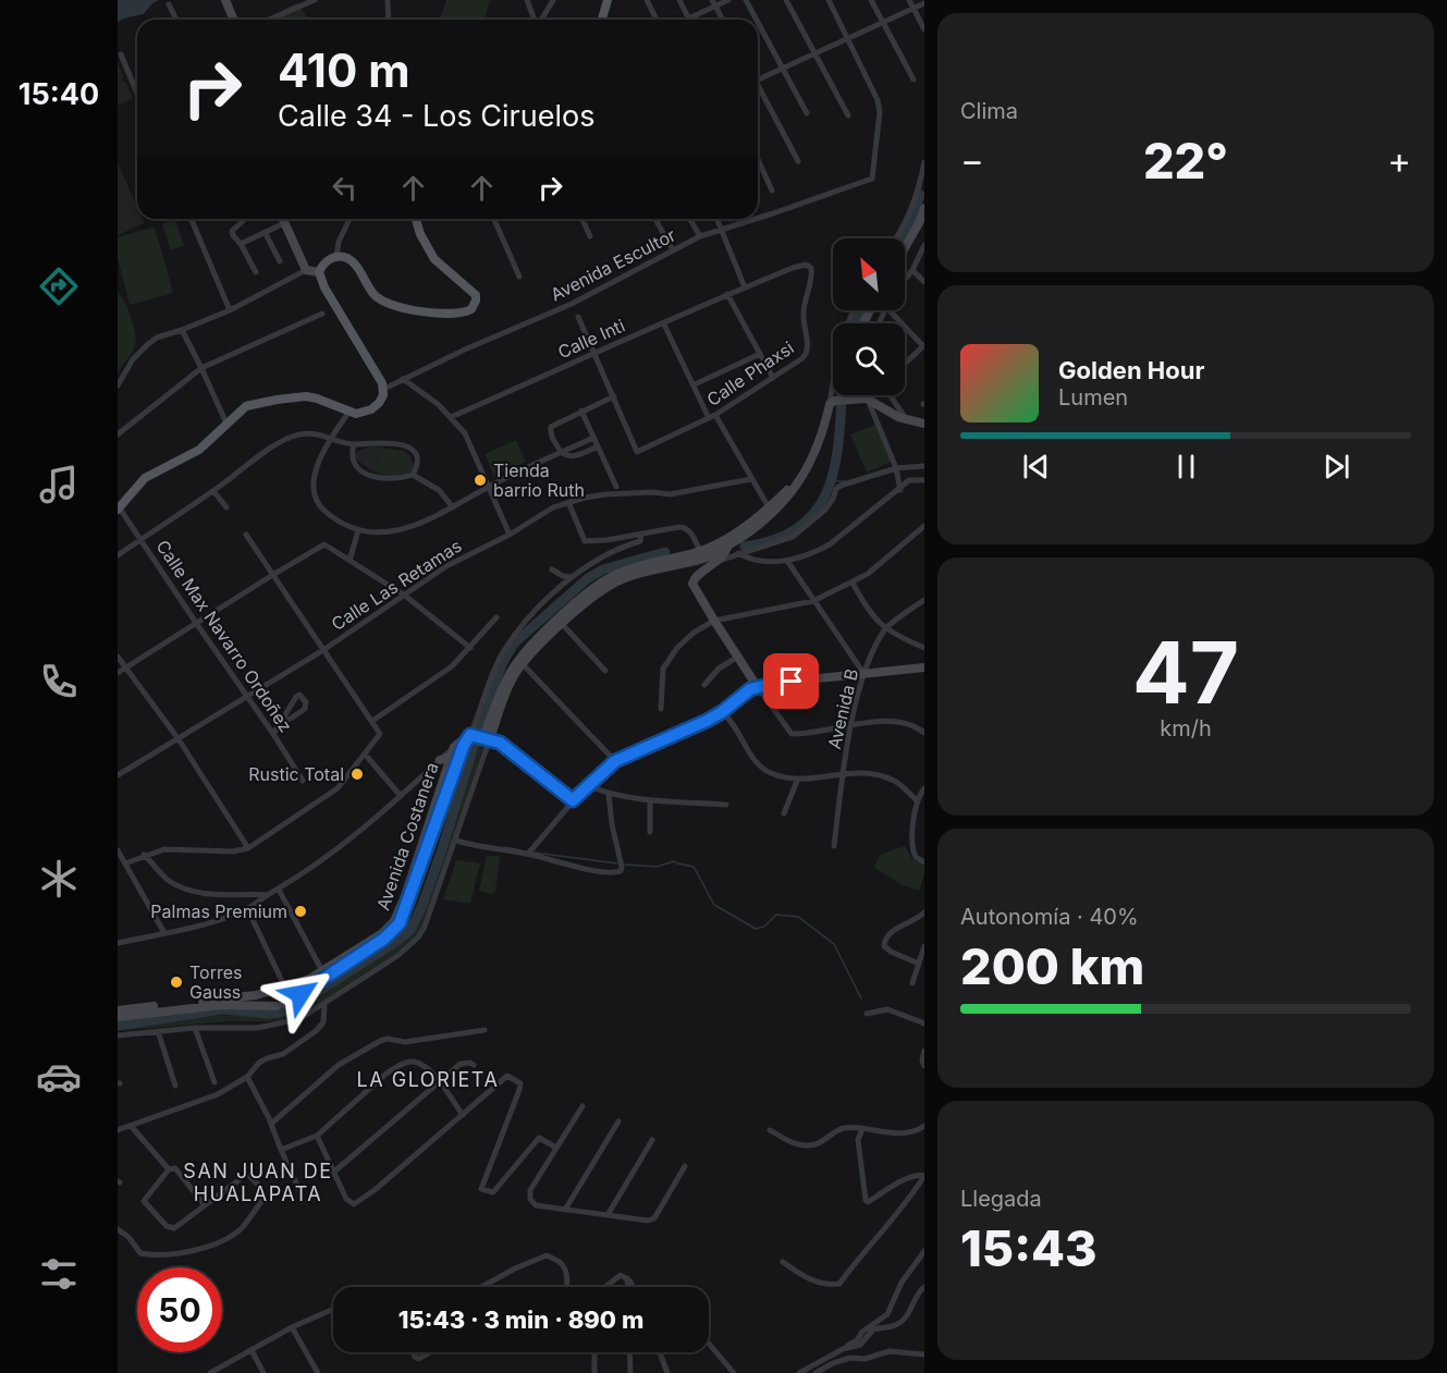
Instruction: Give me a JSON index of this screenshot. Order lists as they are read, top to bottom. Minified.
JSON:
{"streets":{"main road":["Avenida Costanera"],"street":["Avenida Escultor","Calle Inti","Calle Phaxsi","Calle Las Retamas","Calle Max Navarro Ordoñez","Avenida B"]},"crossings":[["Calle Inti","Calle Phaxsi"],["Calle Las Retamas","Calle Max Navarro Ordoñez"]],"districts":["LA GLORIETA","SAN JUAN DE HUALAPATA"],"places":["Tienda barrio Ruth","Rustic Total","Palmas Premium","Torres Gauss"],"north":"top left","page":{"tabs":"15:40","tile":["Clima",["47","km/h"],["Autonomía · 40%","200 km"],["Llegada","15:43"]],"turn":["410 m","Calle 34 - Los Ciruelos"],"heat":["−","22°","+"],"song":["Golden Hour","Lumen"],"limit":"50","trip":"15:43 · 3 min · 890 m"}}
